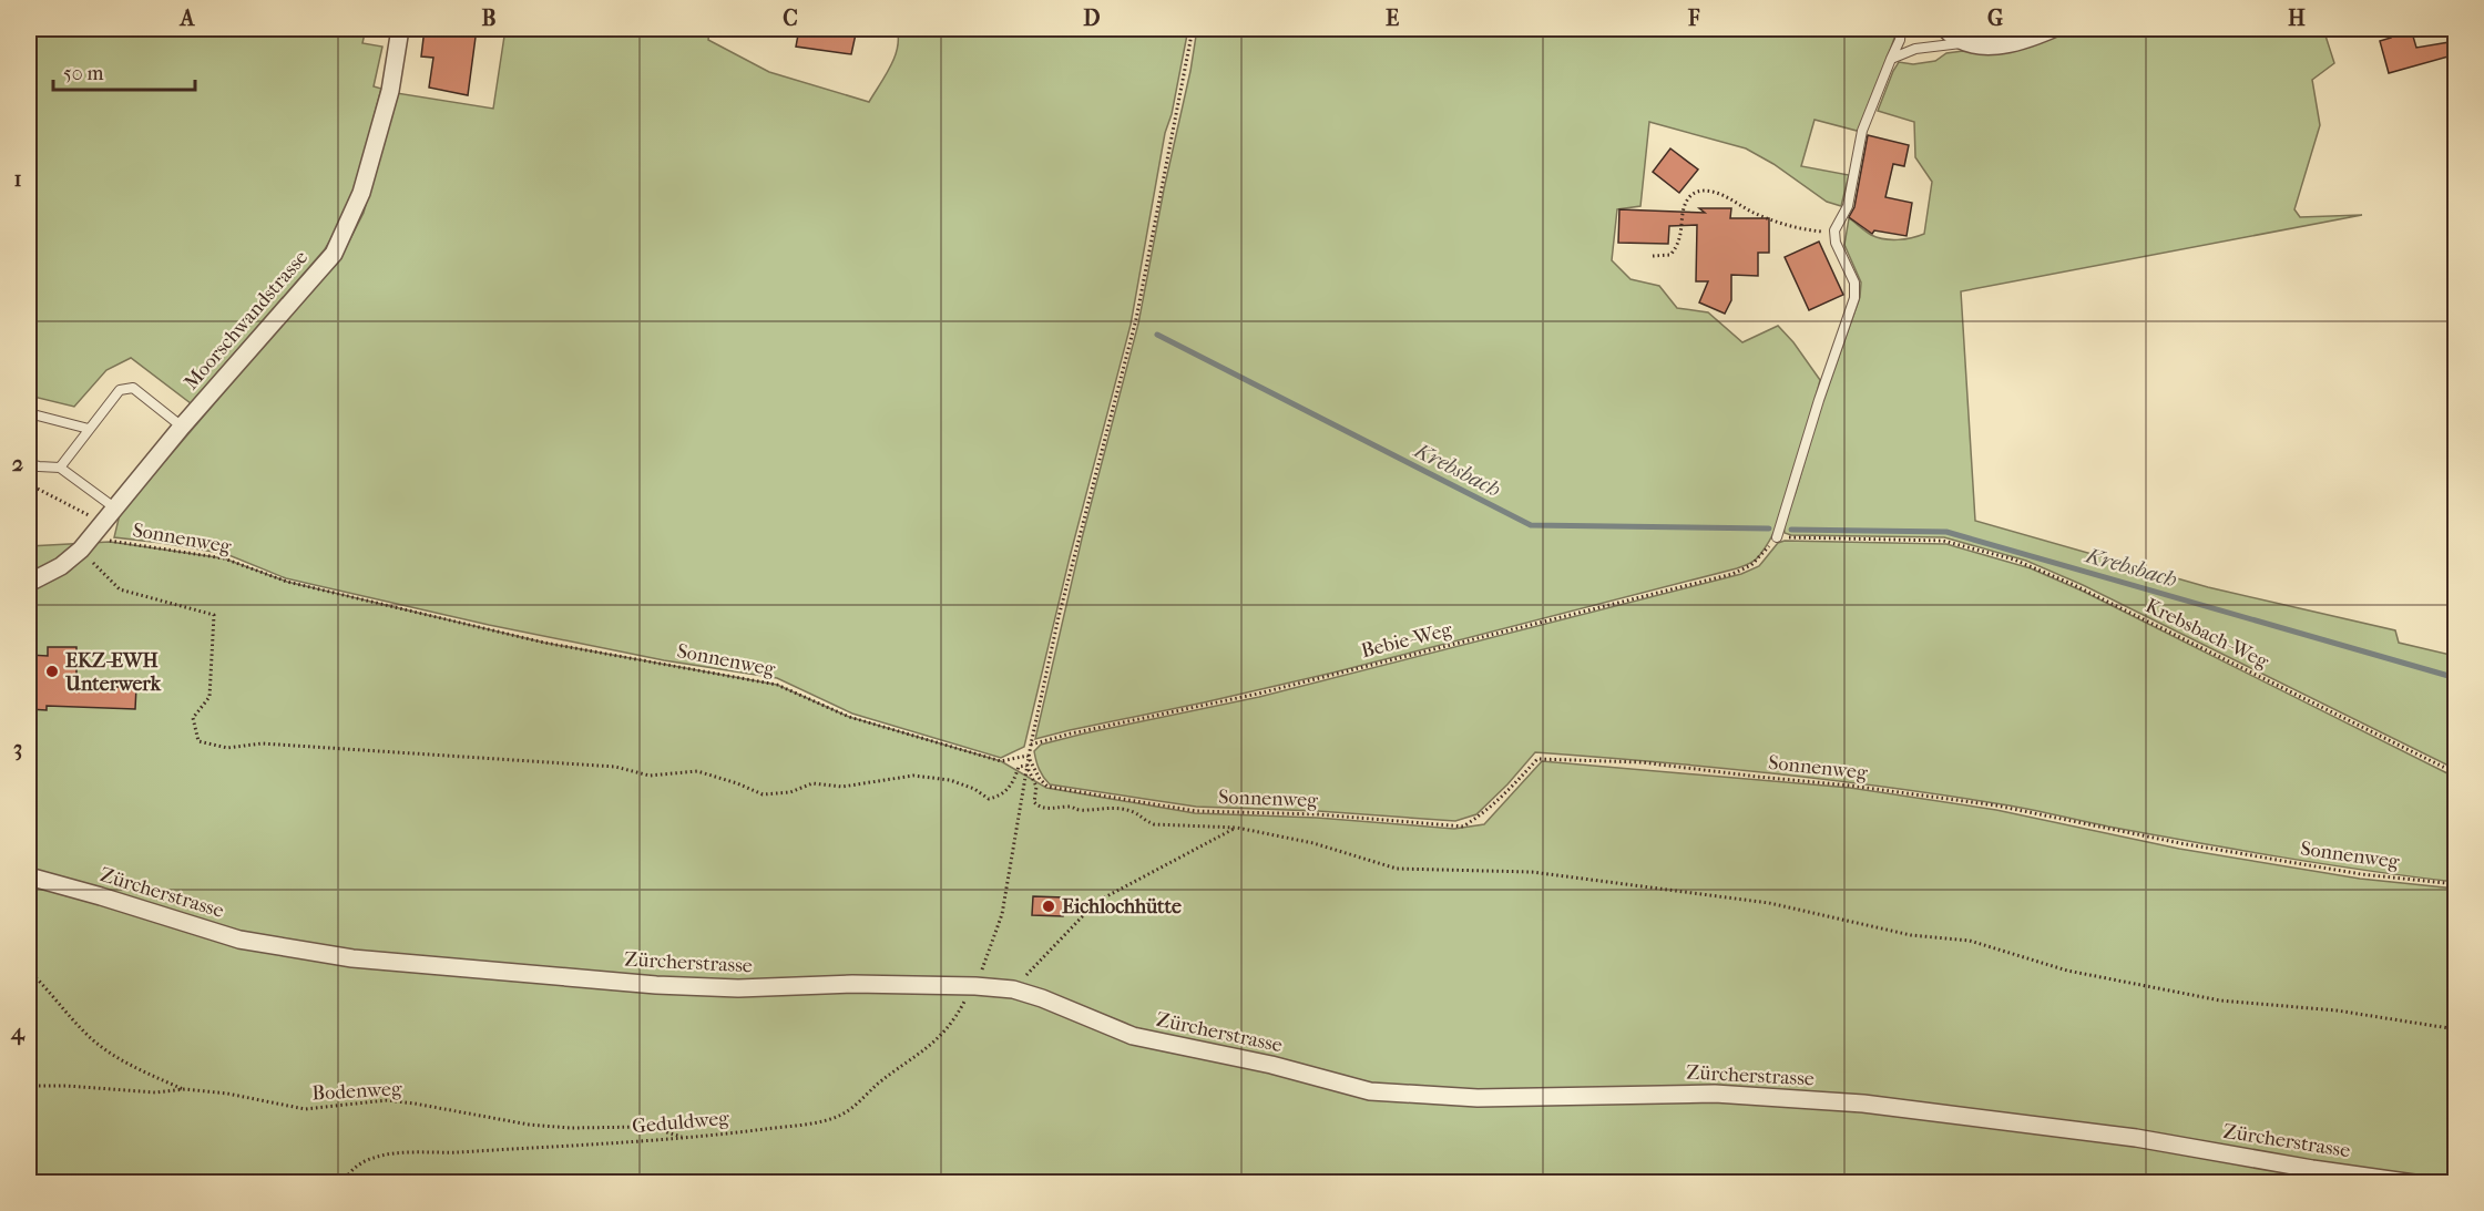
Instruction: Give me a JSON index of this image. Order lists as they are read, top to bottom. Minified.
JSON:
{"streets":{"street":["Moorschwandstrasse","Zürcherstrasse"],"path":["Sonnenweg","Krebsbach-Weg","Bebie-Weg","Bodenweg","Geduldweg"]},"crossings":[["Moorschwandstrasse","Sonnenweg"],["Sonnenweg","Geduldweg"],["Krebsbach-Weg","Bebie-Weg"],["Bebie-Weg","Geduldweg"],["Zürcherstrasse","Geduldweg"],["Bodenweg","Geduldweg"]],"water":["Krebsbach"],"places":["EKZ-EWH Unterwerk","Eichlochhütte"],"scale_bar":"50 m","grid":{"columns":["A","B","C","D","E","F","G","H"],"rows":["1","2","3","4"]}}
